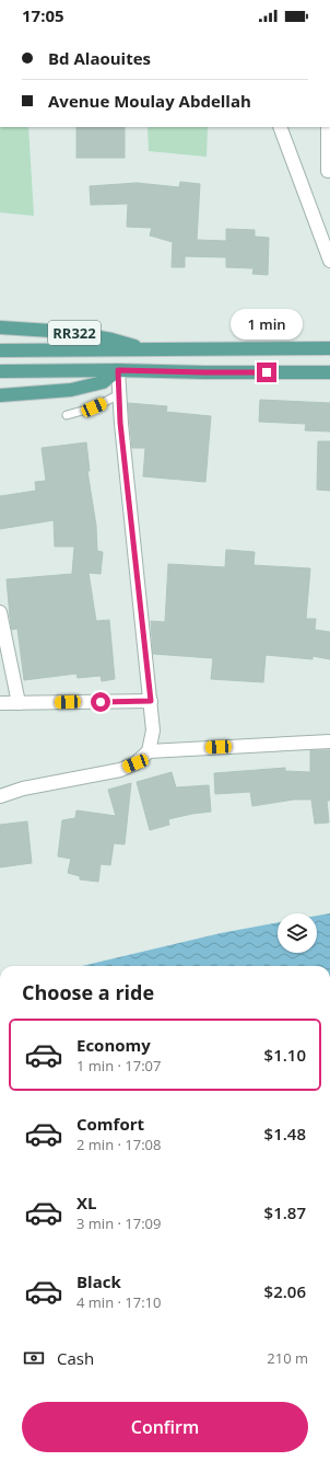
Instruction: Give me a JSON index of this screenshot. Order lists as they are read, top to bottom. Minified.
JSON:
{"streets":{"main road":["RR322"]},"page":{"status":"17:05","banner":["Bd Alaouites","Avenue Moulay Abdellah"],"bubble":"1 min","heading":"Choose a ride","list":[{"name":"Economy","note":"1 min · 17:07","value":"$1.10"},{"name":"Comfort","note":"2 min · 17:08","value":"$1.48"},{"name":"XL","note":"3 min · 17:09","value":"$1.87"},{"name":"Black","note":"4 min · 17:10","value":"$2.06"}],"pay":["Cash","210 m"],"buttons":"Confirm"}}
